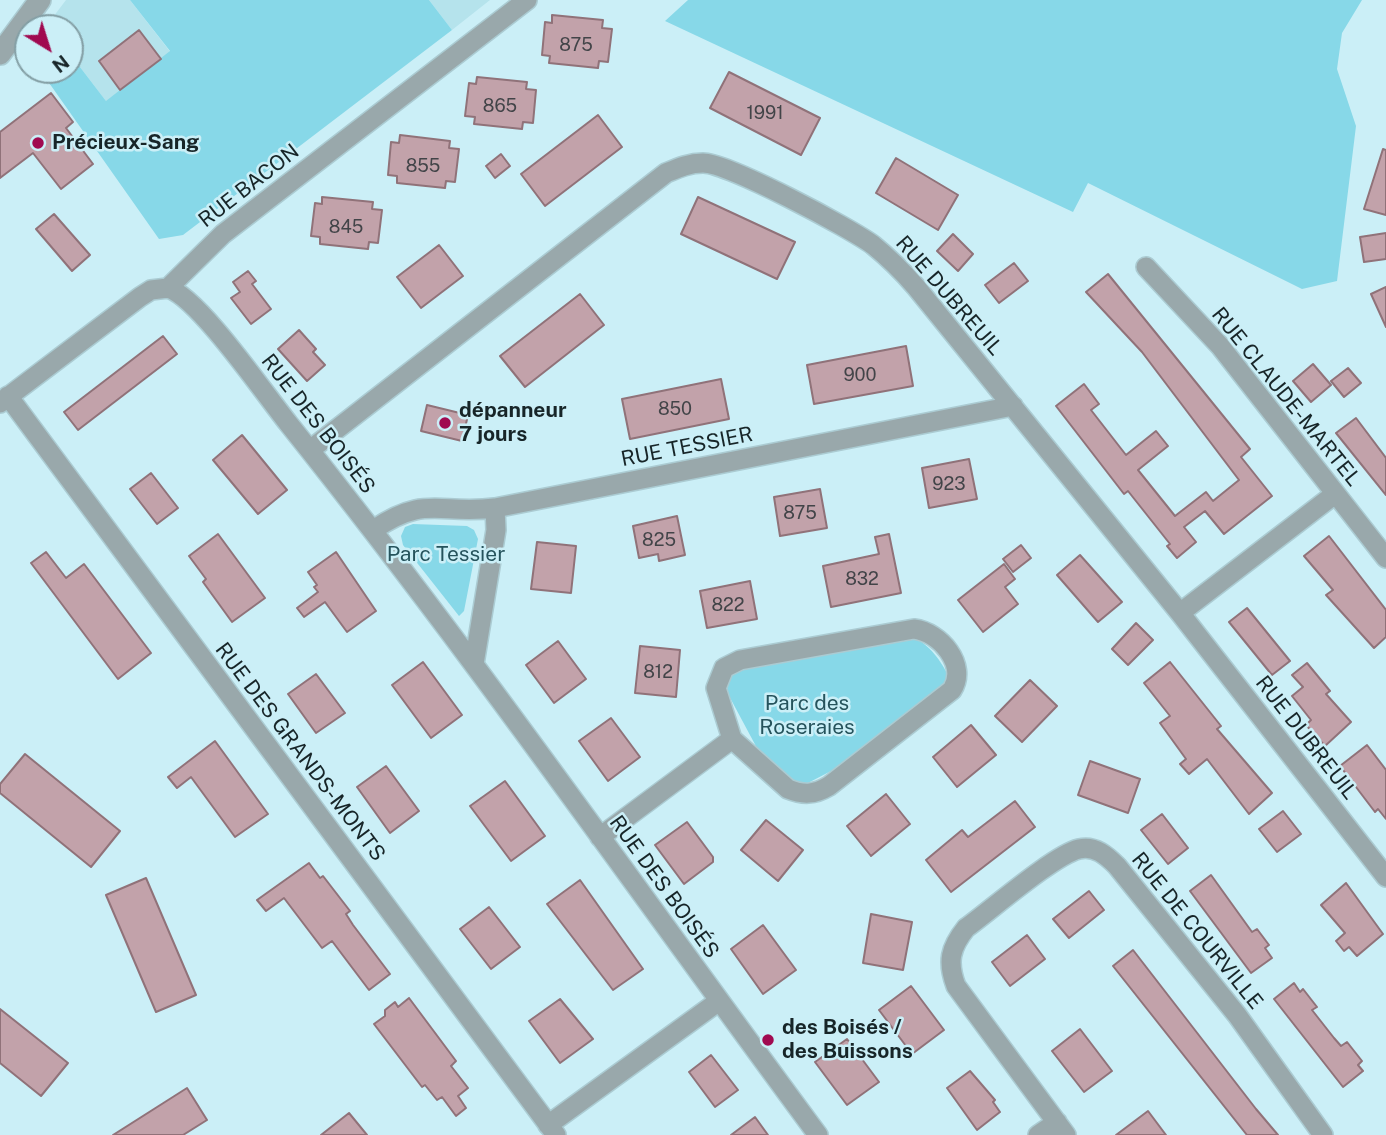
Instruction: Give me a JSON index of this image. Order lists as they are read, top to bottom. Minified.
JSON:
{"streets":{"street":["RUE BACON","RUE DUBREUIL","RUE CLAUDE-MARTEL","RUE DES BOISÉS","RUE TESSIER","RUE DES GRANDS-MONTS","RUE DE COURVILLE"]},"crossings":[["RUE BACON","RUE DES BOISÉS"],["RUE BACON","RUE DES GRANDS-MONTS"],["RUE DUBREUIL","RUE DES BOISÉS"],["RUE DUBREUIL","RUE TESSIER"],["RUE DES BOISÉS","RUE TESSIER"]],"parks":["Parc Tessier","Parc des Roseraies"],"places":["Précieux-Sang","dépanneur 7 jours","des Boisés / des Buissons"],"house_numbers":["875","865","1991","855","845","900","850","923","875","825","832","822","812"],"north":"bottom right"}
